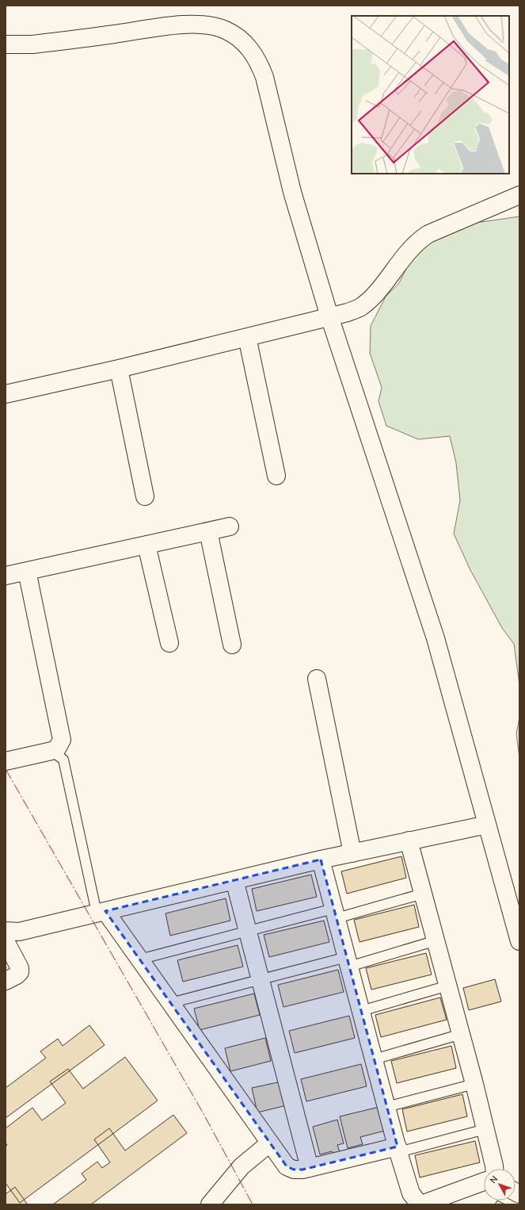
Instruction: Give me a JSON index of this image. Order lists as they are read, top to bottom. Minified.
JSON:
{"north":"top left"}
